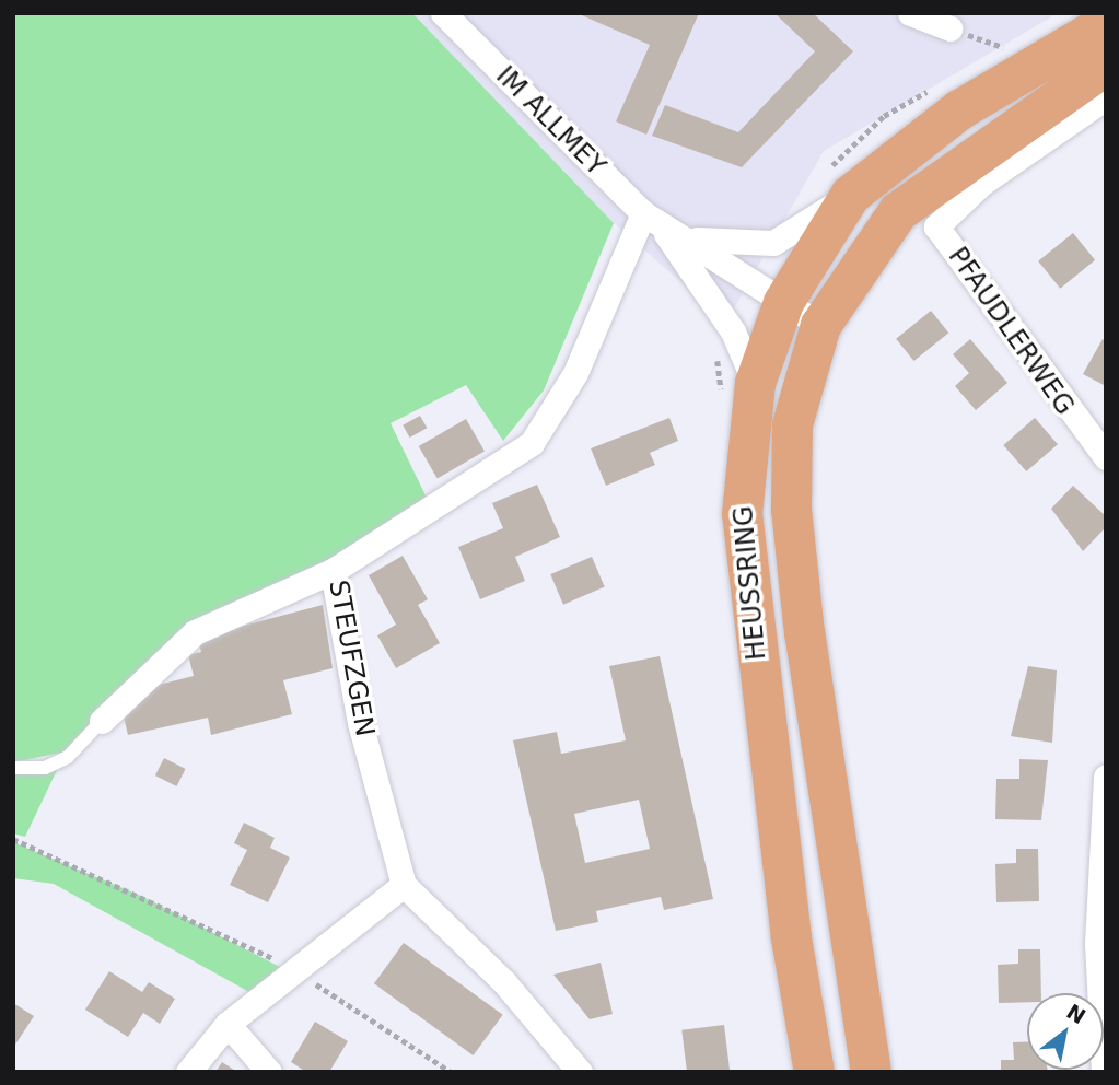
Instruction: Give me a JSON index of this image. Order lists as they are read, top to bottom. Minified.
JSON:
{"streets":{"main road":["HEUSSRING"],"street":["IM ALLMEY","PFAUDLERWEG","STEUFZGEN"]},"crossings":[["IM ALLMEY","HEUSSRING"],["IM ALLMEY","STEUFZGEN"]],"north":"top right"}
